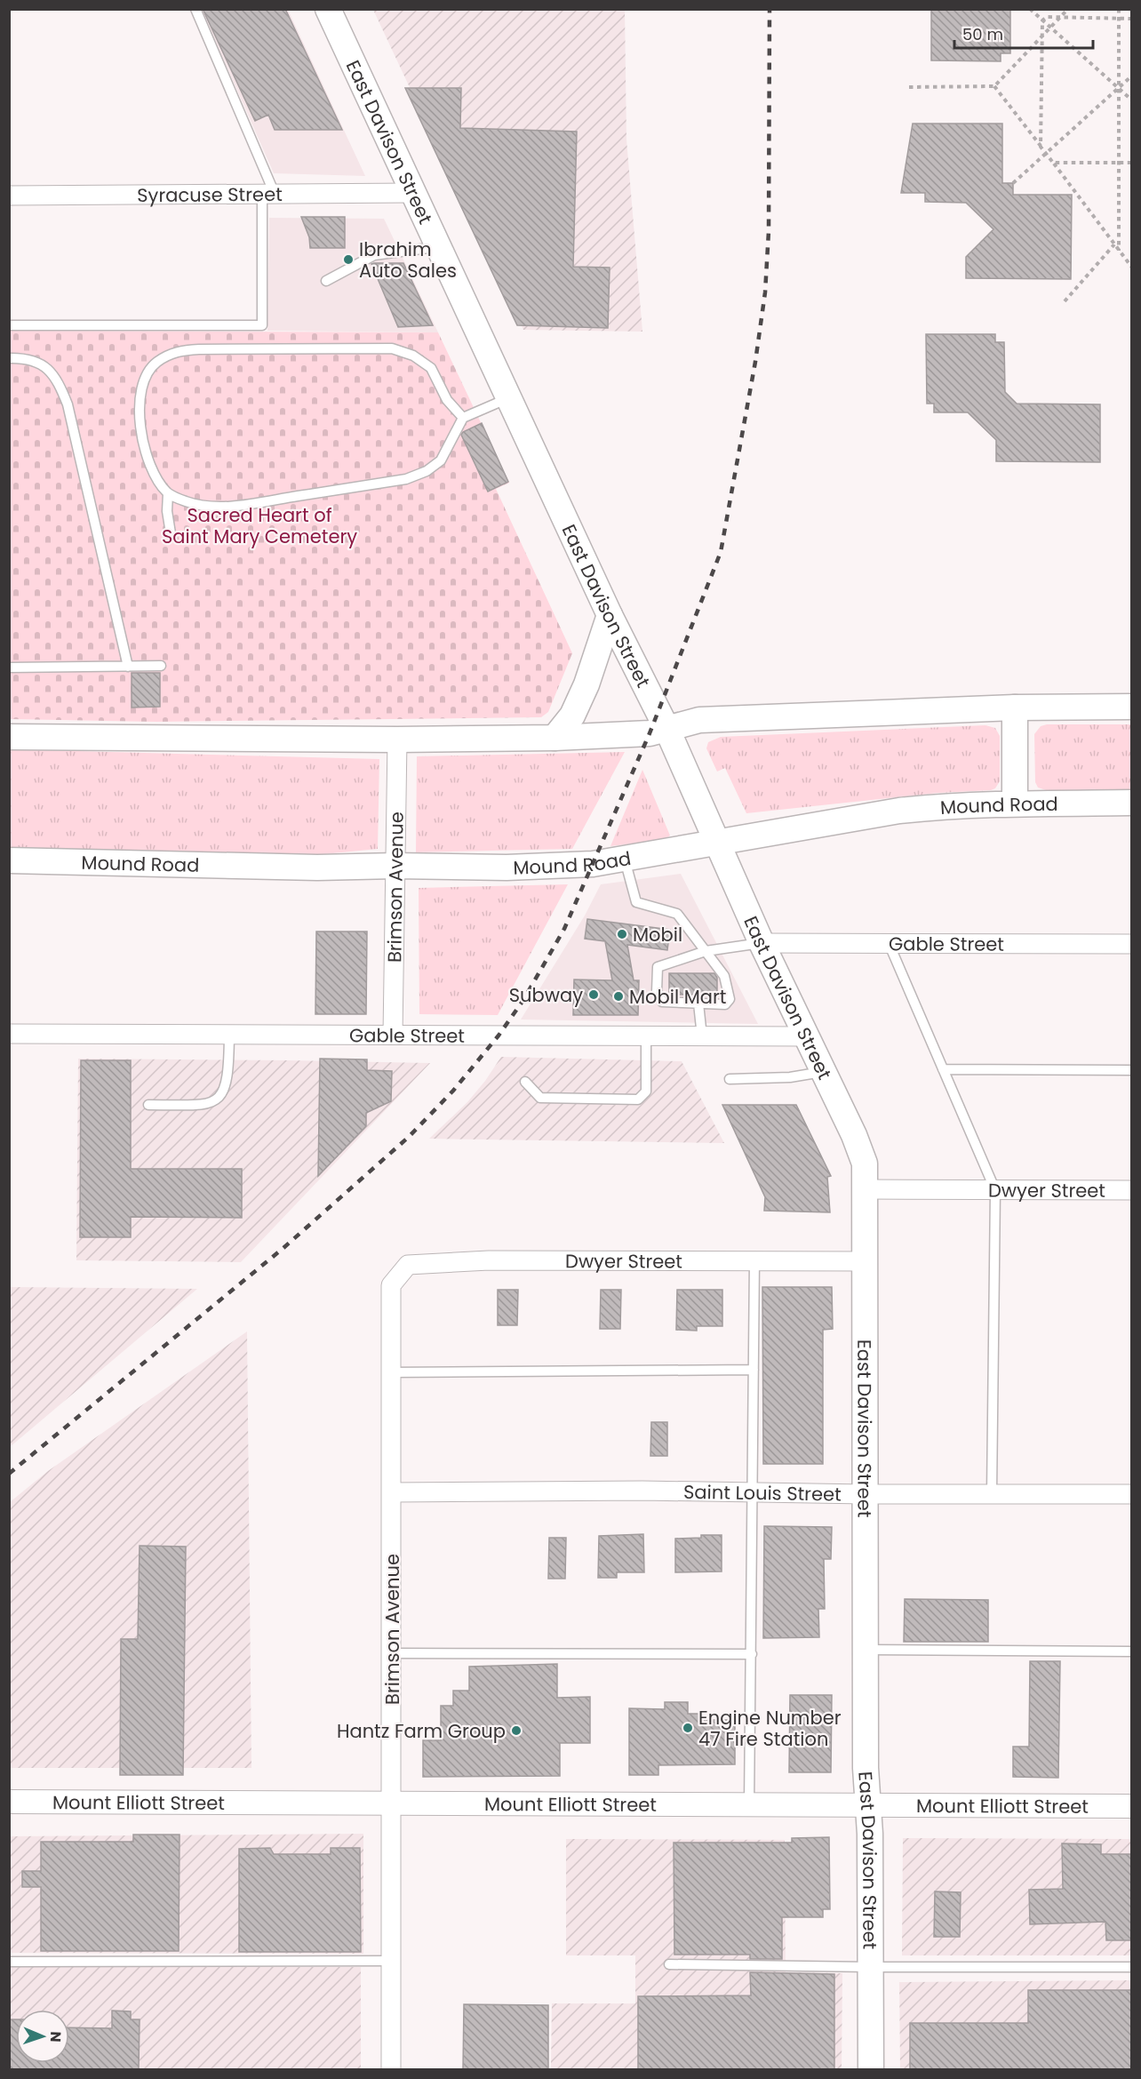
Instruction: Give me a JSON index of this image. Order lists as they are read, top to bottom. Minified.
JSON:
{"streets":{"main road":["East Davison Street","Mound Road"],"street":["Syracuse Street","Brimson Avenue","Gable Street","Dwyer Street","Saint Louis Street","Mount Elliott Street"]},"crossings":[["East Davison Street","Syracuse Street"],["East Davison Street","Mound Road"],["East Davison Street","Gable Street"],["East Davison Street","Dwyer Street"],["East Davison Street","Saint Louis Street"],["East Davison Street","Mount Elliott Street"],["Mound Road","Brimson Avenue"],["Brimson Avenue","Gable Street"],["Brimson Avenue","Dwyer Street"],["Brimson Avenue","Saint Louis Street"],["Brimson Avenue","Mount Elliott Street"]],"parks":["Sacred Heart of Saint Mary Cemetery"],"places":["Ibrahim Auto Sales","Mobil","Subway","Mobil Mart","Engine Number 47 Fire Station","Hantz Farm Group"],"scale_bar":"50 m","north":"right"}
